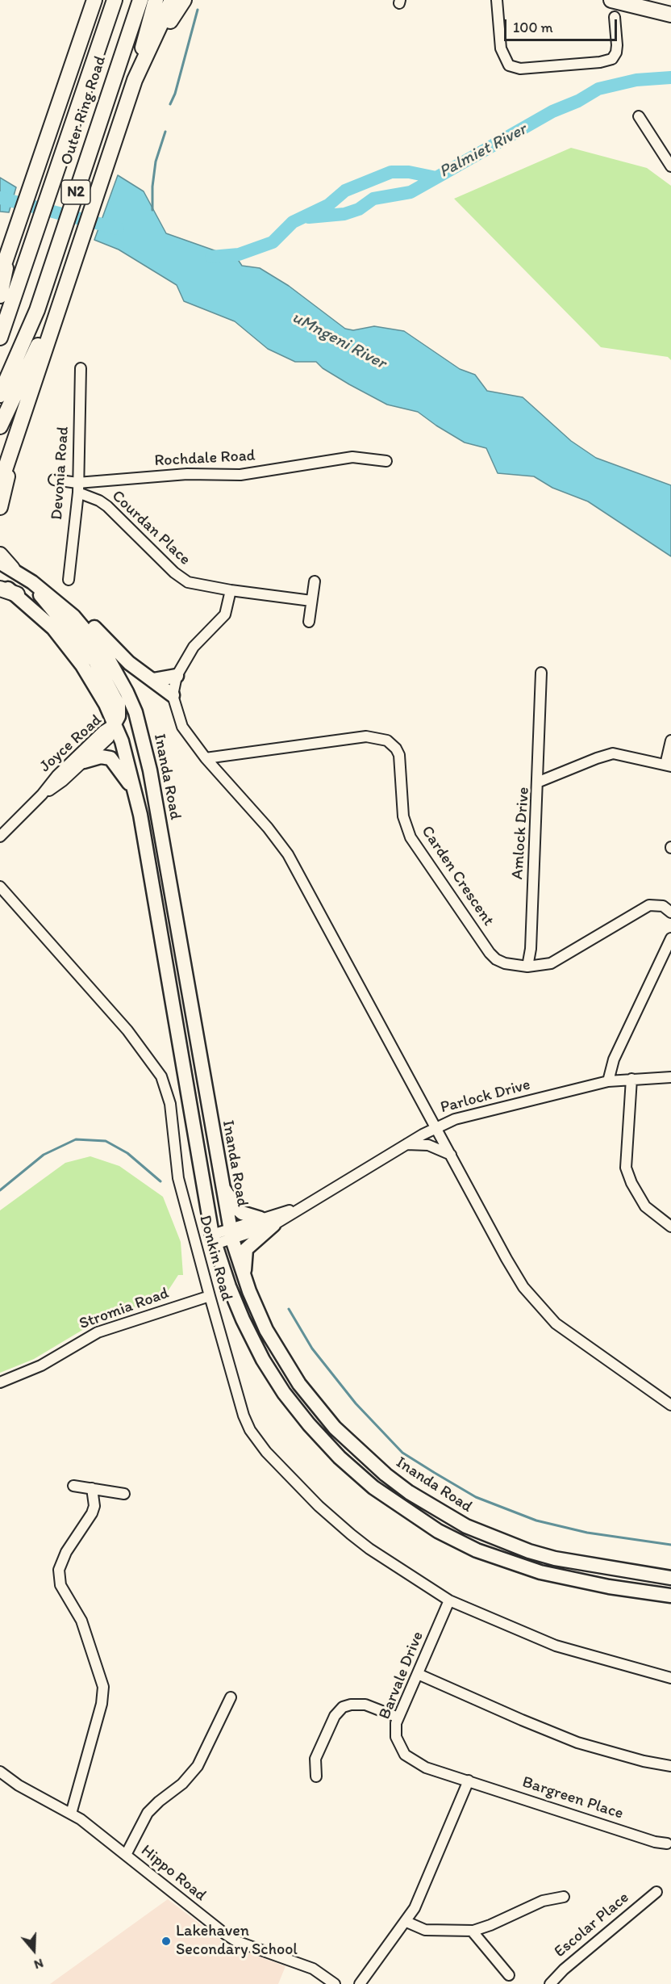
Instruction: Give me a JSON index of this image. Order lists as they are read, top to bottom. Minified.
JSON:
{"streets":{"highway":["Outer Ring Road","N2"],"main road":["Inanda Road"],"street":["Rochdale Road","Devonia Road","Courdan Place","Joyce Road","Amlock Drive","Carden Crescent","Parlock Drive","Donkin Road","Stromia Road","Barvale Drive","Bargreen Place","Hippo Road","Escolar Place"]},"crossings":[["Rochdale Road","Devonia Road"],["Rochdale Road","Courdan Place"],["Devonia Road","Courdan Place"],["Inanda Road","Parlock Drive"],["Amlock Drive","Carden Crescent"],["Donkin Road","Stromia Road"],["Donkin Road","Barvale Drive"],["Barvale Drive","Bargreen Place"]],"water":["Palmiet River","uMngeni River"],"places":["Lakehaven Secondary School"],"scale_bar":"100 m","north":"bottom"}
